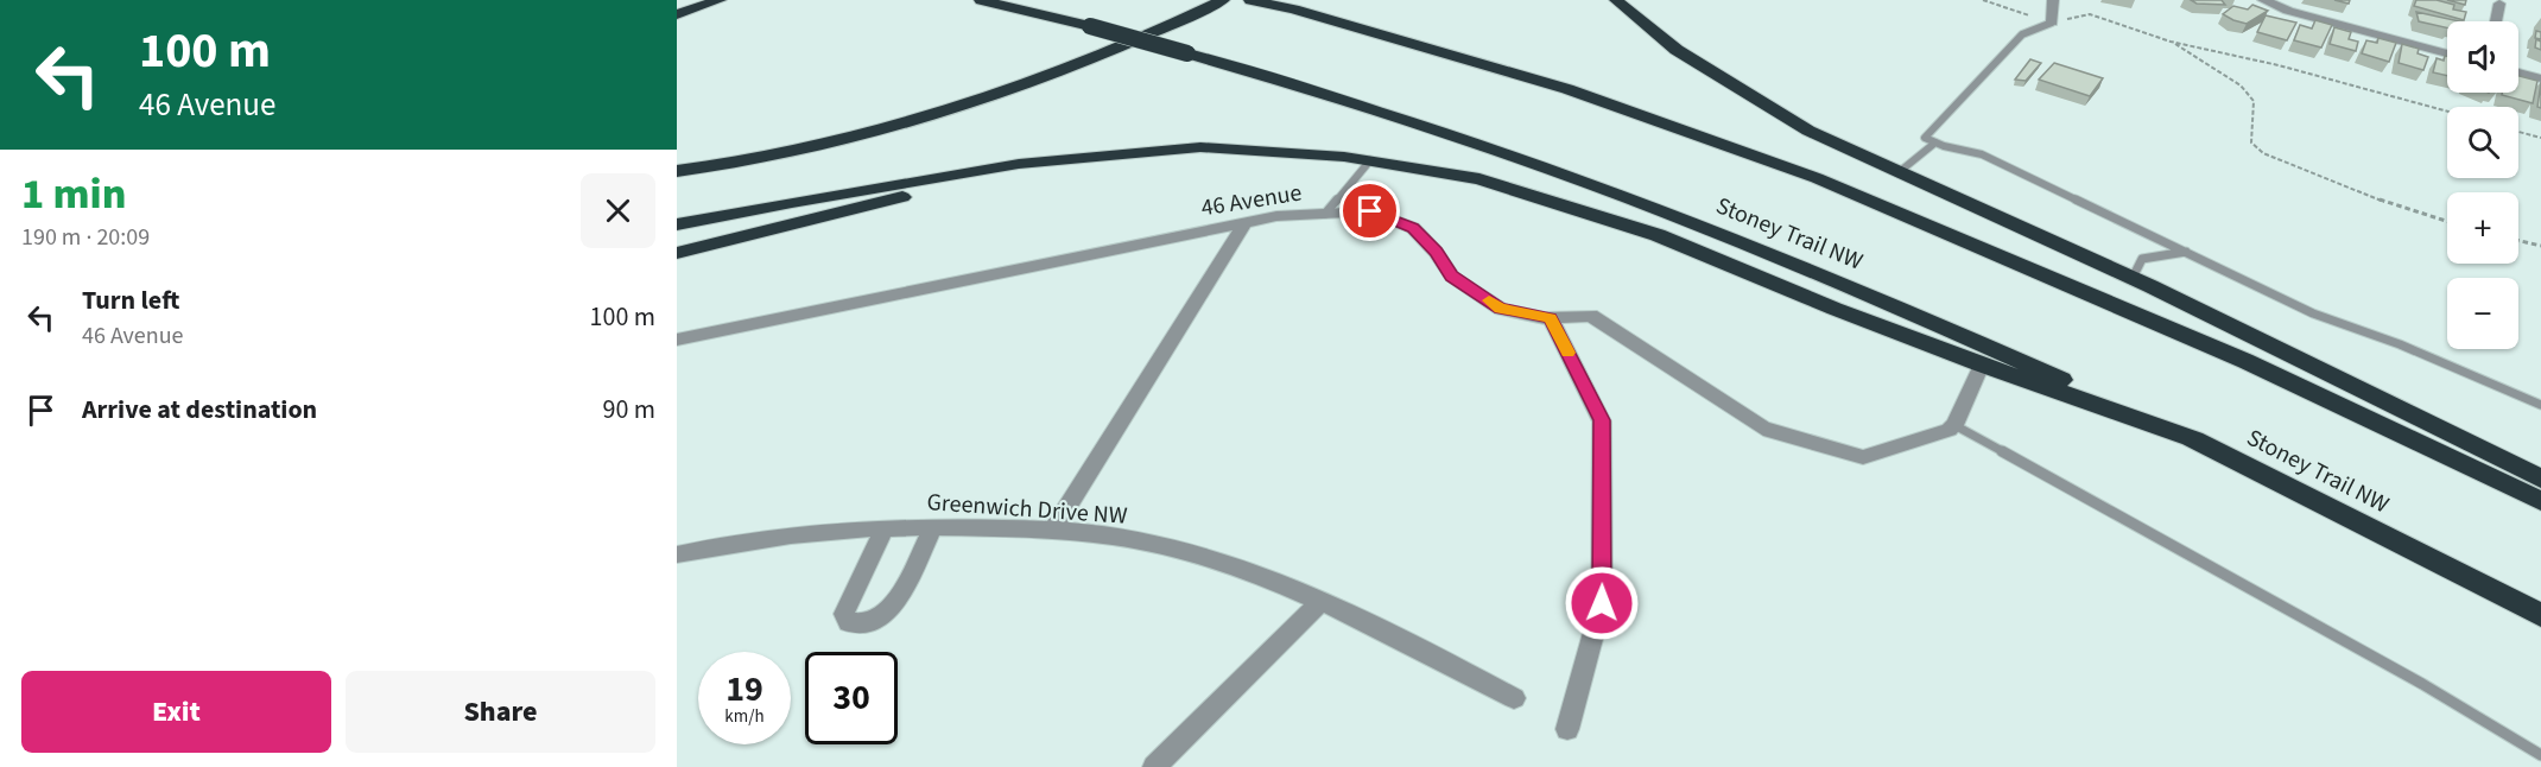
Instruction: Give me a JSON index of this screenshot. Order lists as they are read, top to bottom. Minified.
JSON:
{"streets":{"highway":["Stoney Trail NW"],"street":["46 Avenue","Greenwich Drive NW"]},"page":{"turn":["100 m","46 Avenue"],"map_buttons":["+","−"],"heading":["1 min","190 m · 20:09"],"list":[{"name":"Turn left","note":"46 Avenue","value":"100 m"},{"name":"Arrive at destination","value":"90 m"}],"speed":"19 km/h","limit":"30","buttons":["Exit","Share"]}}
